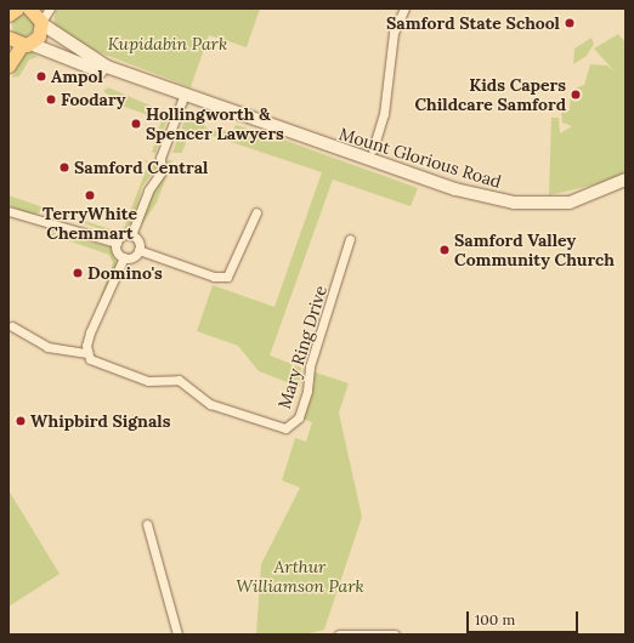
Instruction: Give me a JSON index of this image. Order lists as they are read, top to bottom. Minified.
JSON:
{"streets":{"main road":["Mount Glorious Road"],"street":["Mary Ring Drive"]},"parks":["Kupidabin Park","Arthur Williamson Park"],"places":["Samford State School","Ampol","Kids Capers Childcare Samford","Foodary","Hollingworth & Spencer Lawyers","Samford Central","TerryWhite Chemmart","Samford Valley Community Church","Domino's","Whipbird Signals"],"scale_bar":"100 m"}
